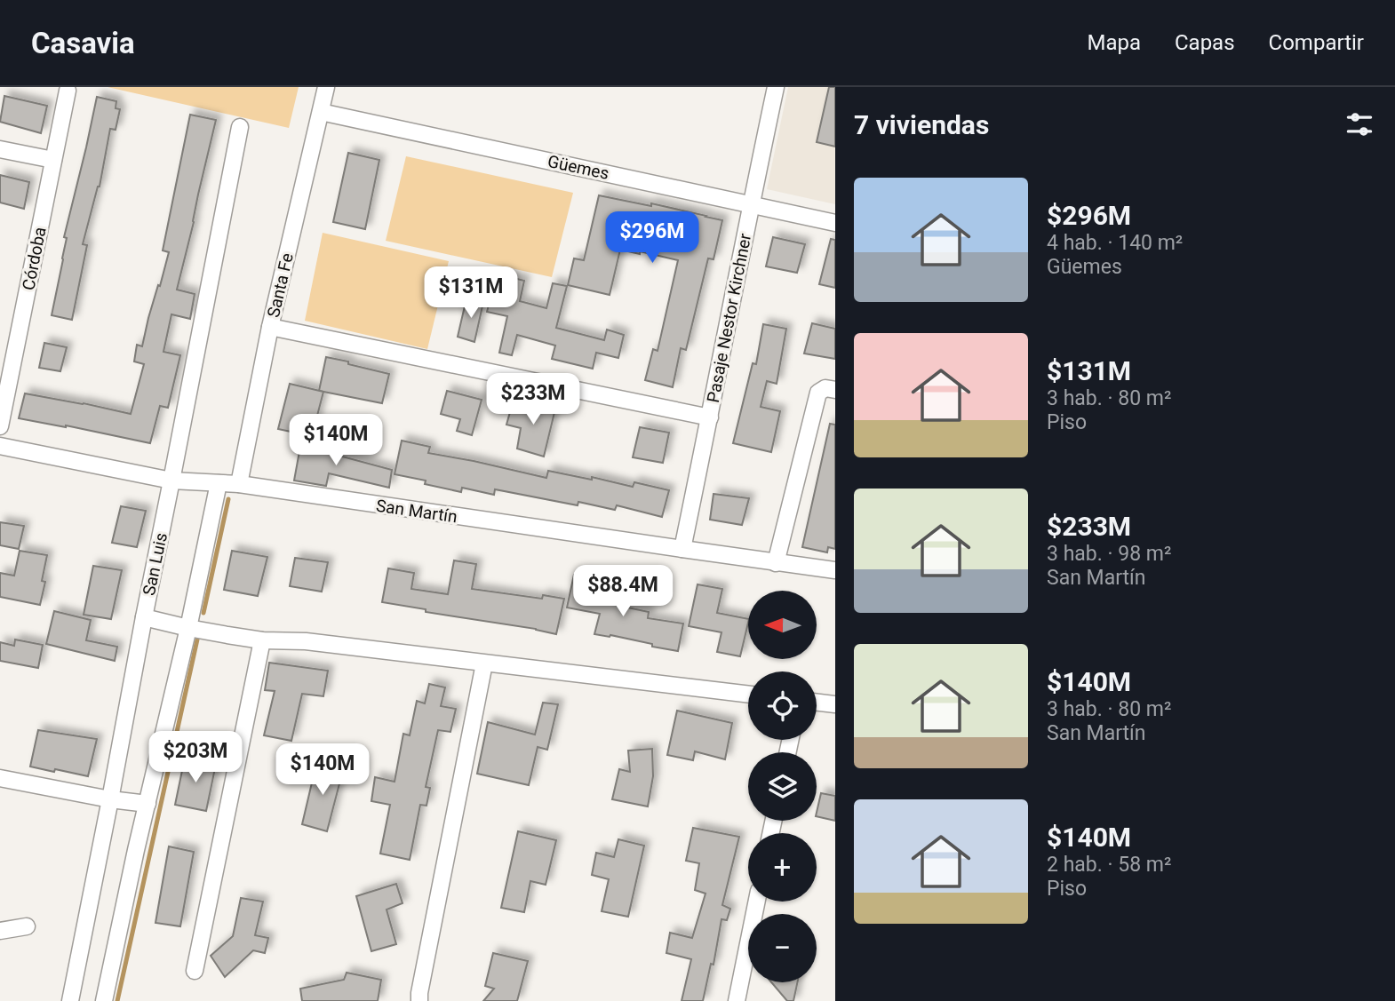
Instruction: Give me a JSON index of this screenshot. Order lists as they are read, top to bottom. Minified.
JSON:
{"streets":{"street":["Güemes","Córdoba","Santa Fe","Pasaje Nestor Kirchner","San Martín","San Luis"]},"crossings":[["Güemes","Santa Fe"],["Güemes","Pasaje Nestor Kirchner"],["Santa Fe","San Martín"],["Pasaje Nestor Kirchner","San Martín"],["San Martín","San Luis"]],"north":"left","page":{"header":"Casavia","nav":["Mapa","Capas","Compartir"],"heading":"7 viviendas","list":[{"name":"$296M","note":"4 hab. · 140 m² · Güemes"},{"name":"$131M","note":"3 hab. · 80 m² · Piso"},{"name":"$233M","note":"3 hab. · 98 m² · San Martín"},{"name":"$140M","note":"3 hab. · 80 m² · San Martín"},{"name":"$140M","note":"2 hab. · 58 m² · Piso"}],"price":["$296M","$131M","$233M","$140M","$88.4M","$203M","$140M"],"map_buttons":["+","−"]}}
